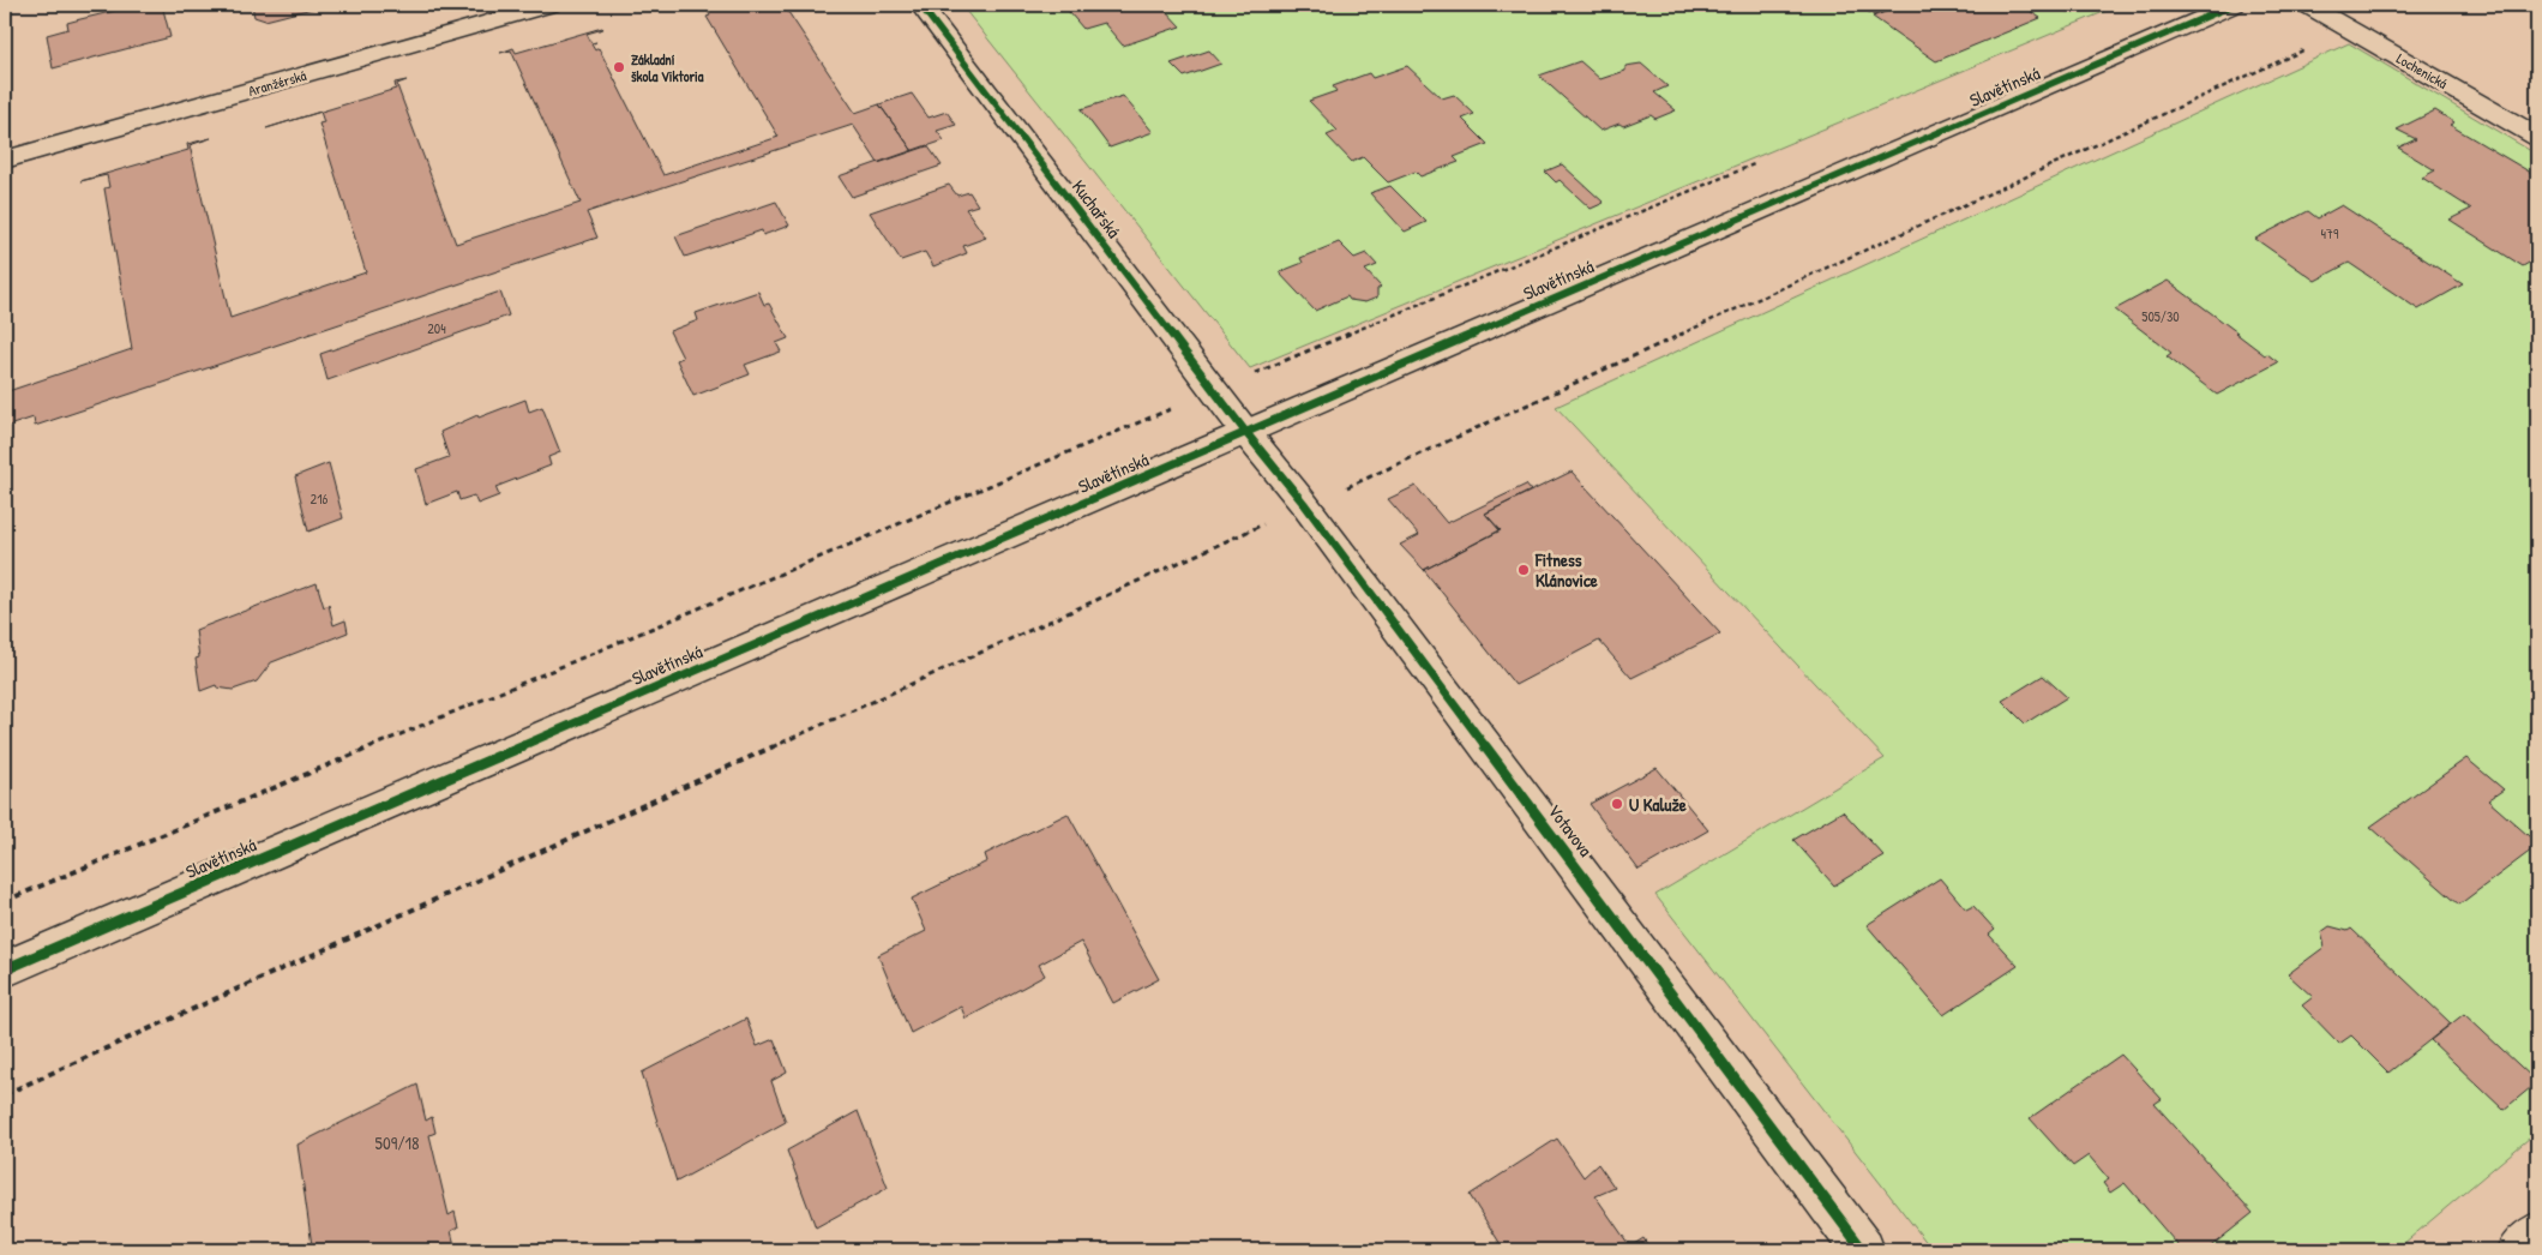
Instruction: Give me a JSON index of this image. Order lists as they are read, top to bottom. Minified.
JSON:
{"streets":{"street":["Lochenická","Aranžérská","Slavětínská","Kuchařská","Votavova"]},"crossings":[["Slavětínská","Kuchařská"],["Slavětínská","Votavova"],["Kuchařská","Votavova"]],"places":["Základní škola Viktoria","Fitness Klánovice","U Kaluže"],"house_numbers":["479","505/30","204","216","509/18"]}
